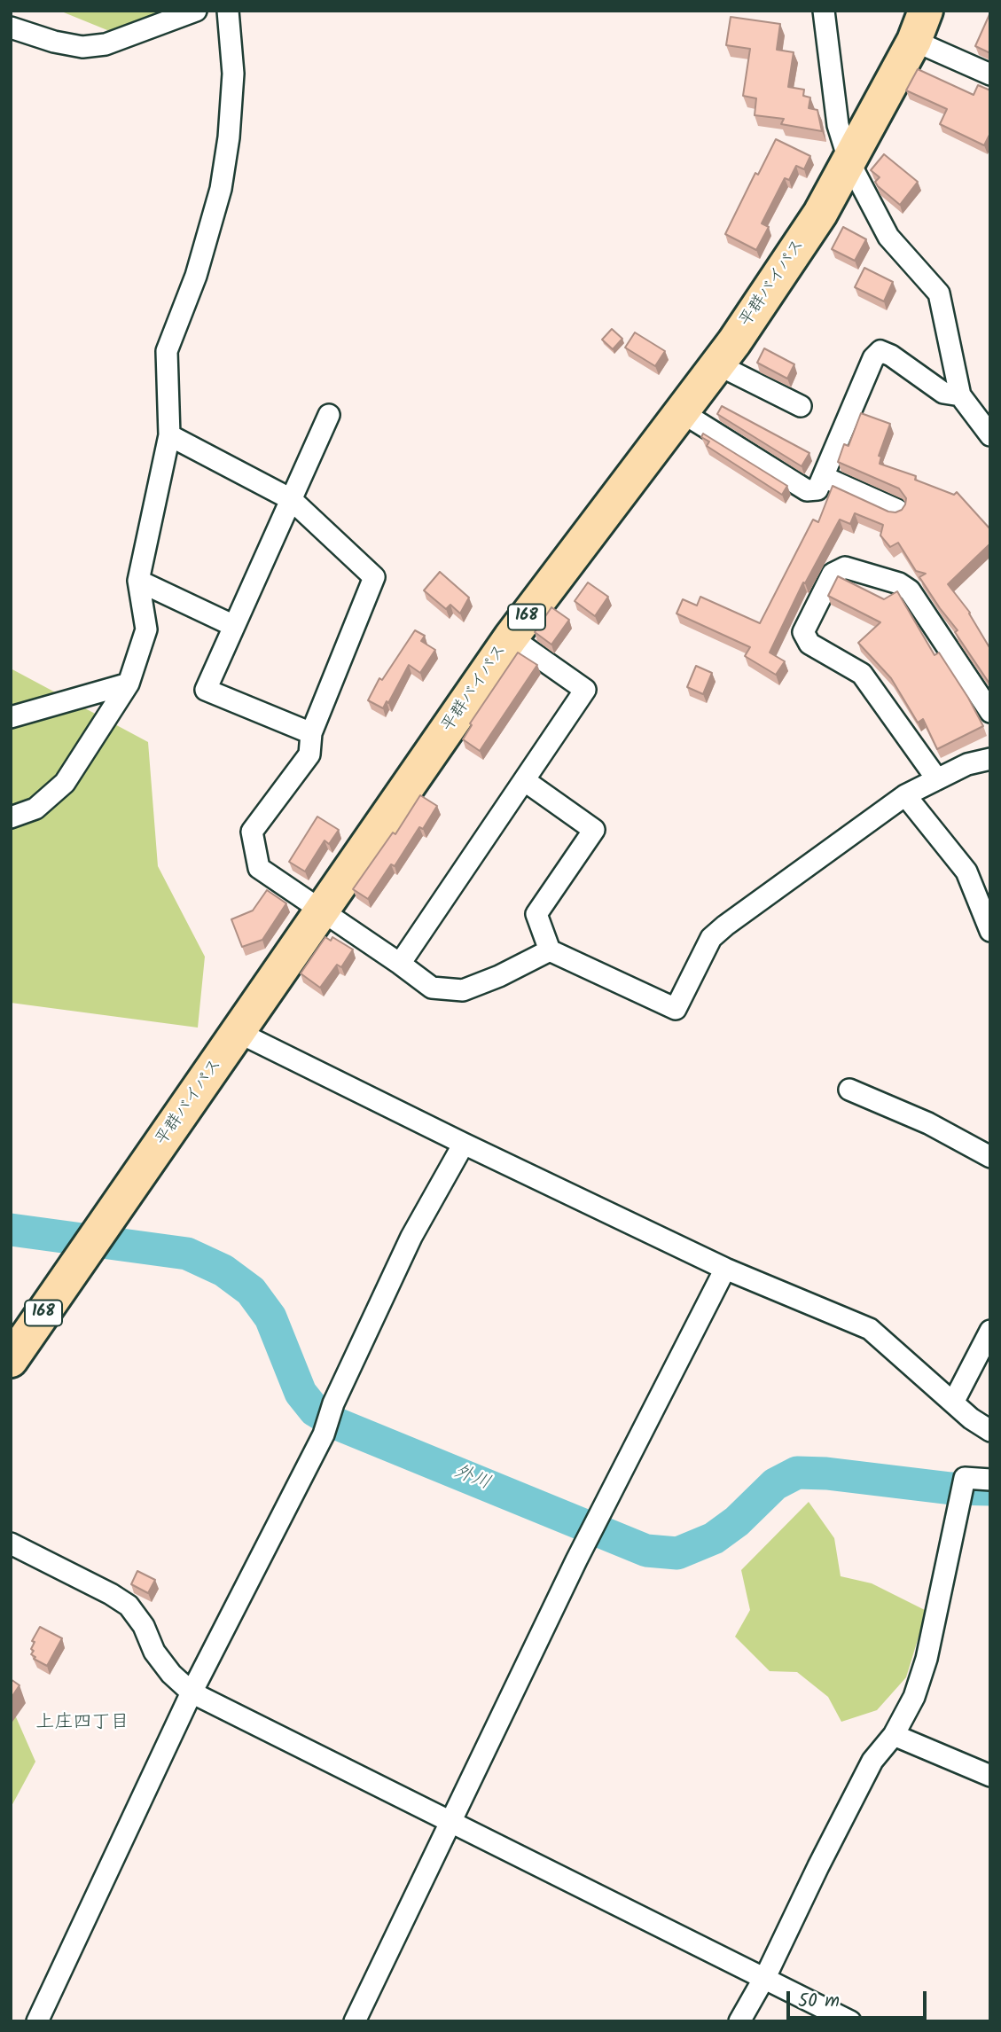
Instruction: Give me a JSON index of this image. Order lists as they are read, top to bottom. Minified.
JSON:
{"streets":{"highway":["平群バイパス","168"]},"districts":["上庄四丁目"],"water":["外川"],"scale_bar":"50 m"}
